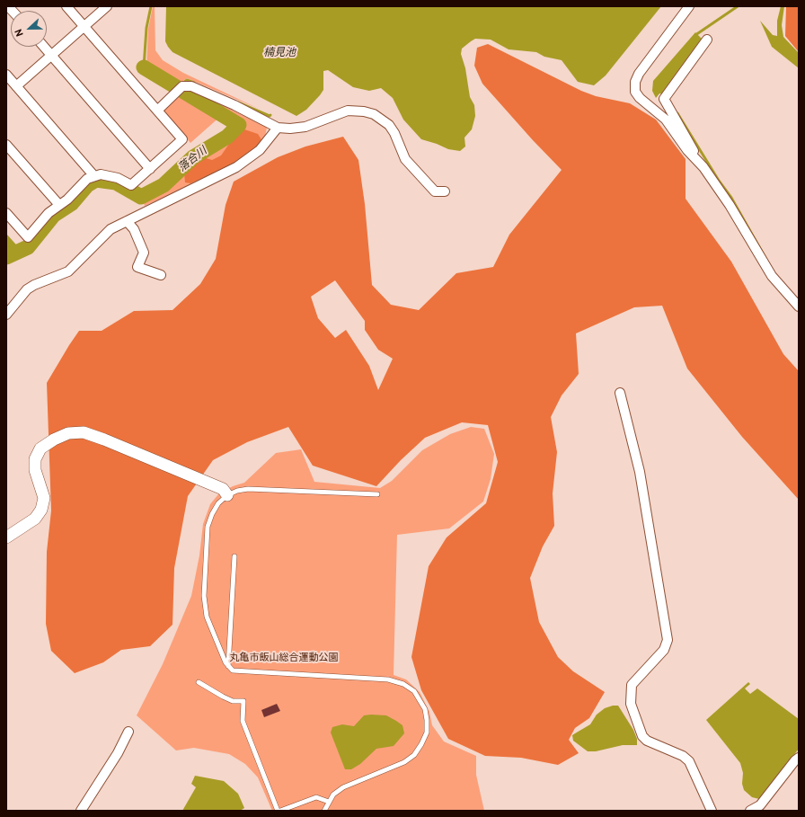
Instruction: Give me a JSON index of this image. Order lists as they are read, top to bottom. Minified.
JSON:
{"water":["楠見池","落合川"],"parks":["丸亀市飯山総合運動公園"],"north":"left"}
